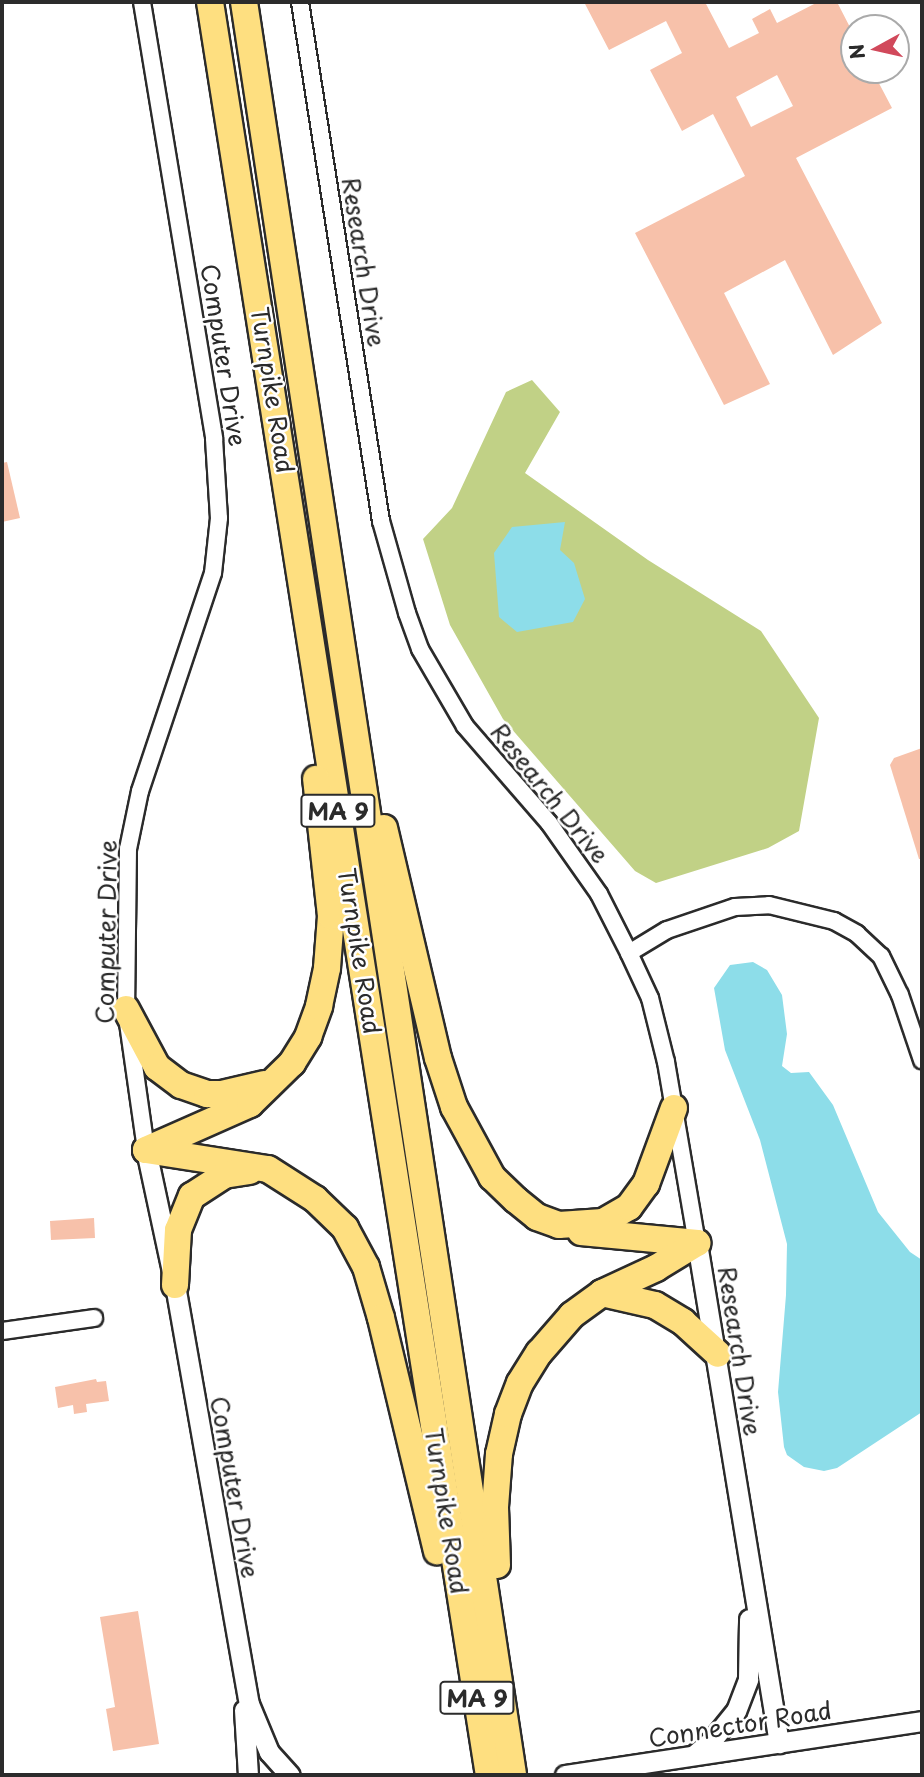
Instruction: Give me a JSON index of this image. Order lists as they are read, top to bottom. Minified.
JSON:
{"streets":{"highway":["Turnpike Road","MA 9"],"street":["Research Drive","Computer Drive","Connector Road"]},"crossings":[["Research Drive","Connector Road"]],"north":"left"}
